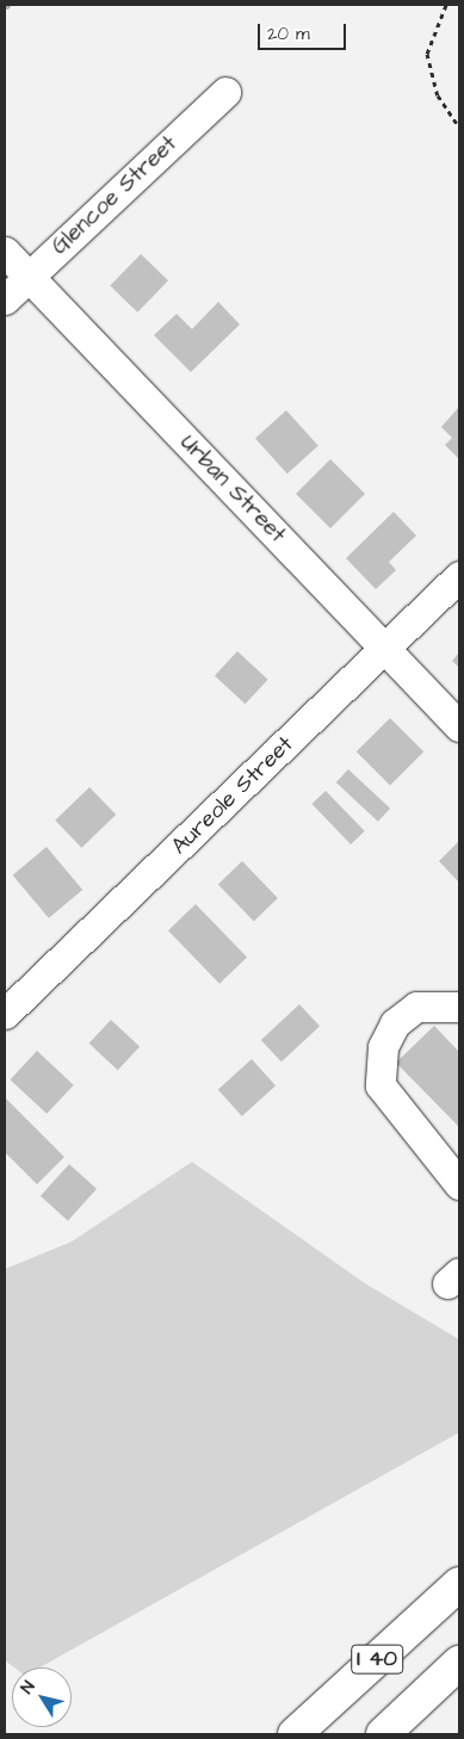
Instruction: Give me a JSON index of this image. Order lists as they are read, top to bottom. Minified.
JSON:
{"streets":{"highway":["I 40"],"street":["Glencoe Street","Urban Street","Aureole Street"]},"crossings":[["Glencoe Street","Urban Street"],["Urban Street","Aureole Street"]],"scale_bar":"20 m","north":"top left"}
